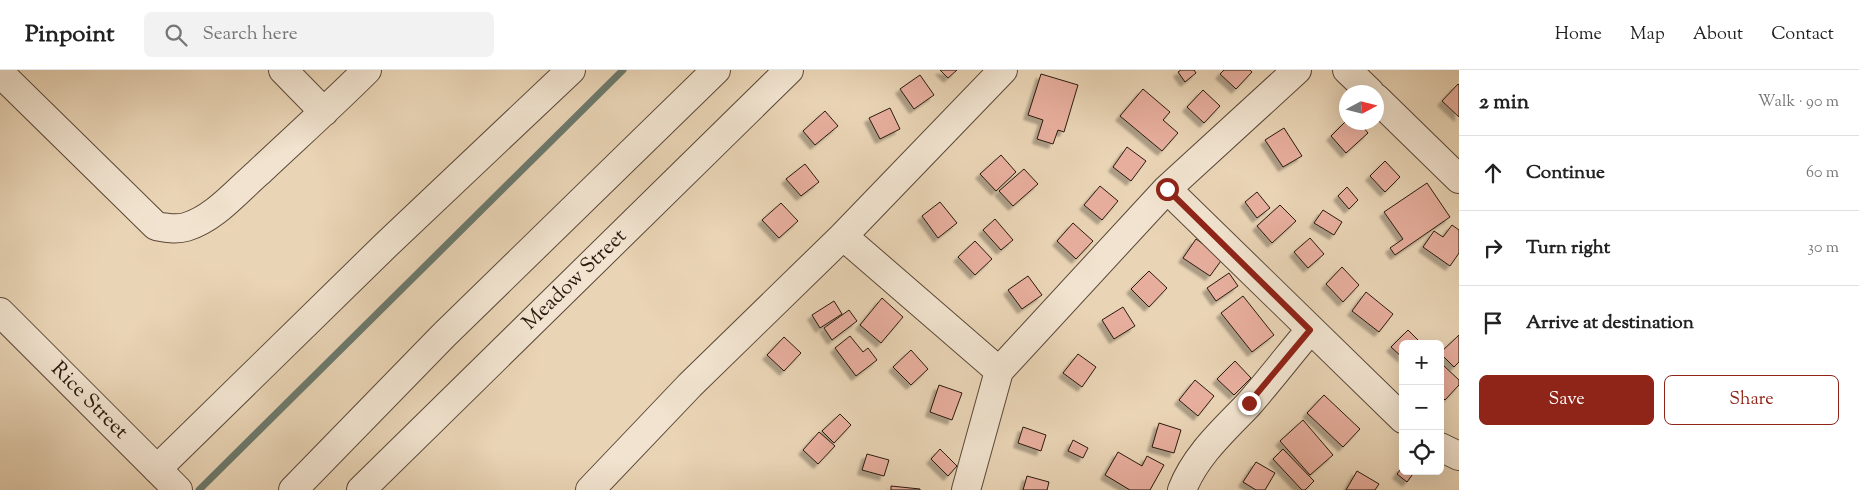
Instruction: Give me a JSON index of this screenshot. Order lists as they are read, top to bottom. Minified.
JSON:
{"streets":{"street":["Meadow Street","Rice Street"]},"north":"right","page":{"header":"Pinpoint","search":"Search here","nav":["Home","Map","About","Contact"],"heading":["2 min","Walk · 90 m"],"list":[["Continue","60 m"],["Turn right","30 m"],"Arrive at destination"],"map_buttons":["+","−"],"buttons":["Save","Share"]}}
